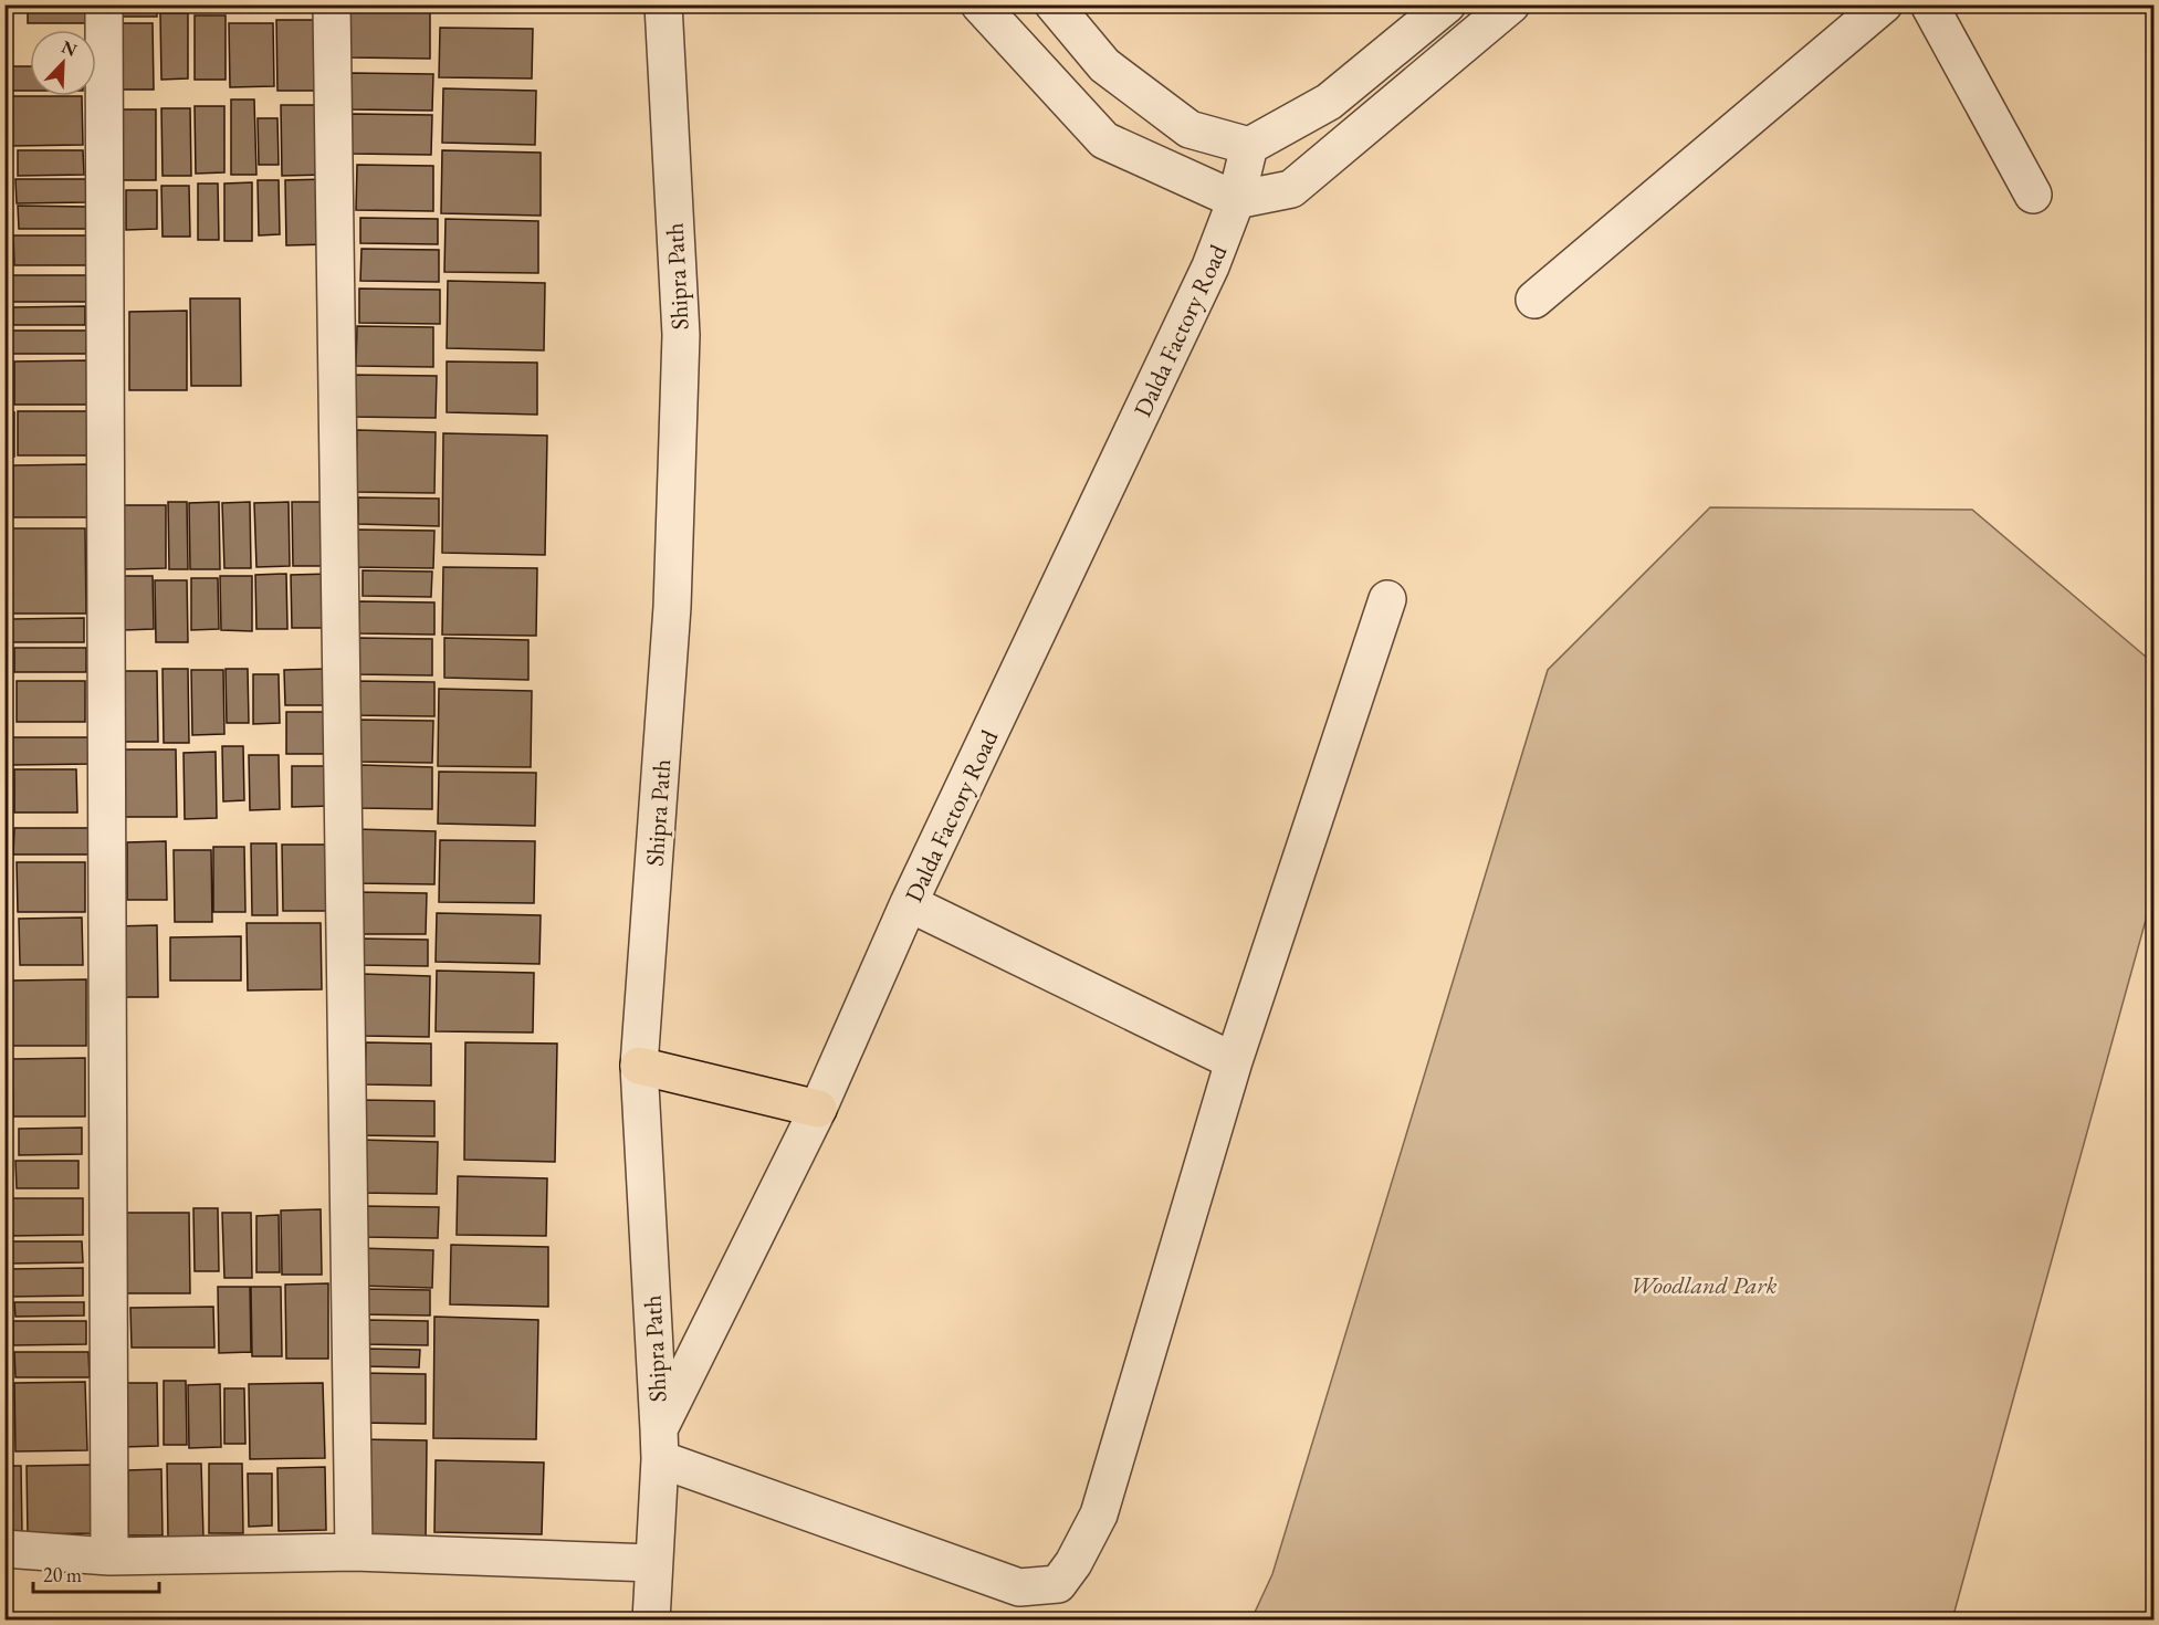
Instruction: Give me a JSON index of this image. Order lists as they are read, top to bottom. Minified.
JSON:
{"streets":{"street":["Shipra Path","Dalda Factory Road"]},"crossings":[["Shipra Path","Dalda Factory Road"]],"parks":["Woodland Park"],"scale_bar":"20 m","north":"top right"}
